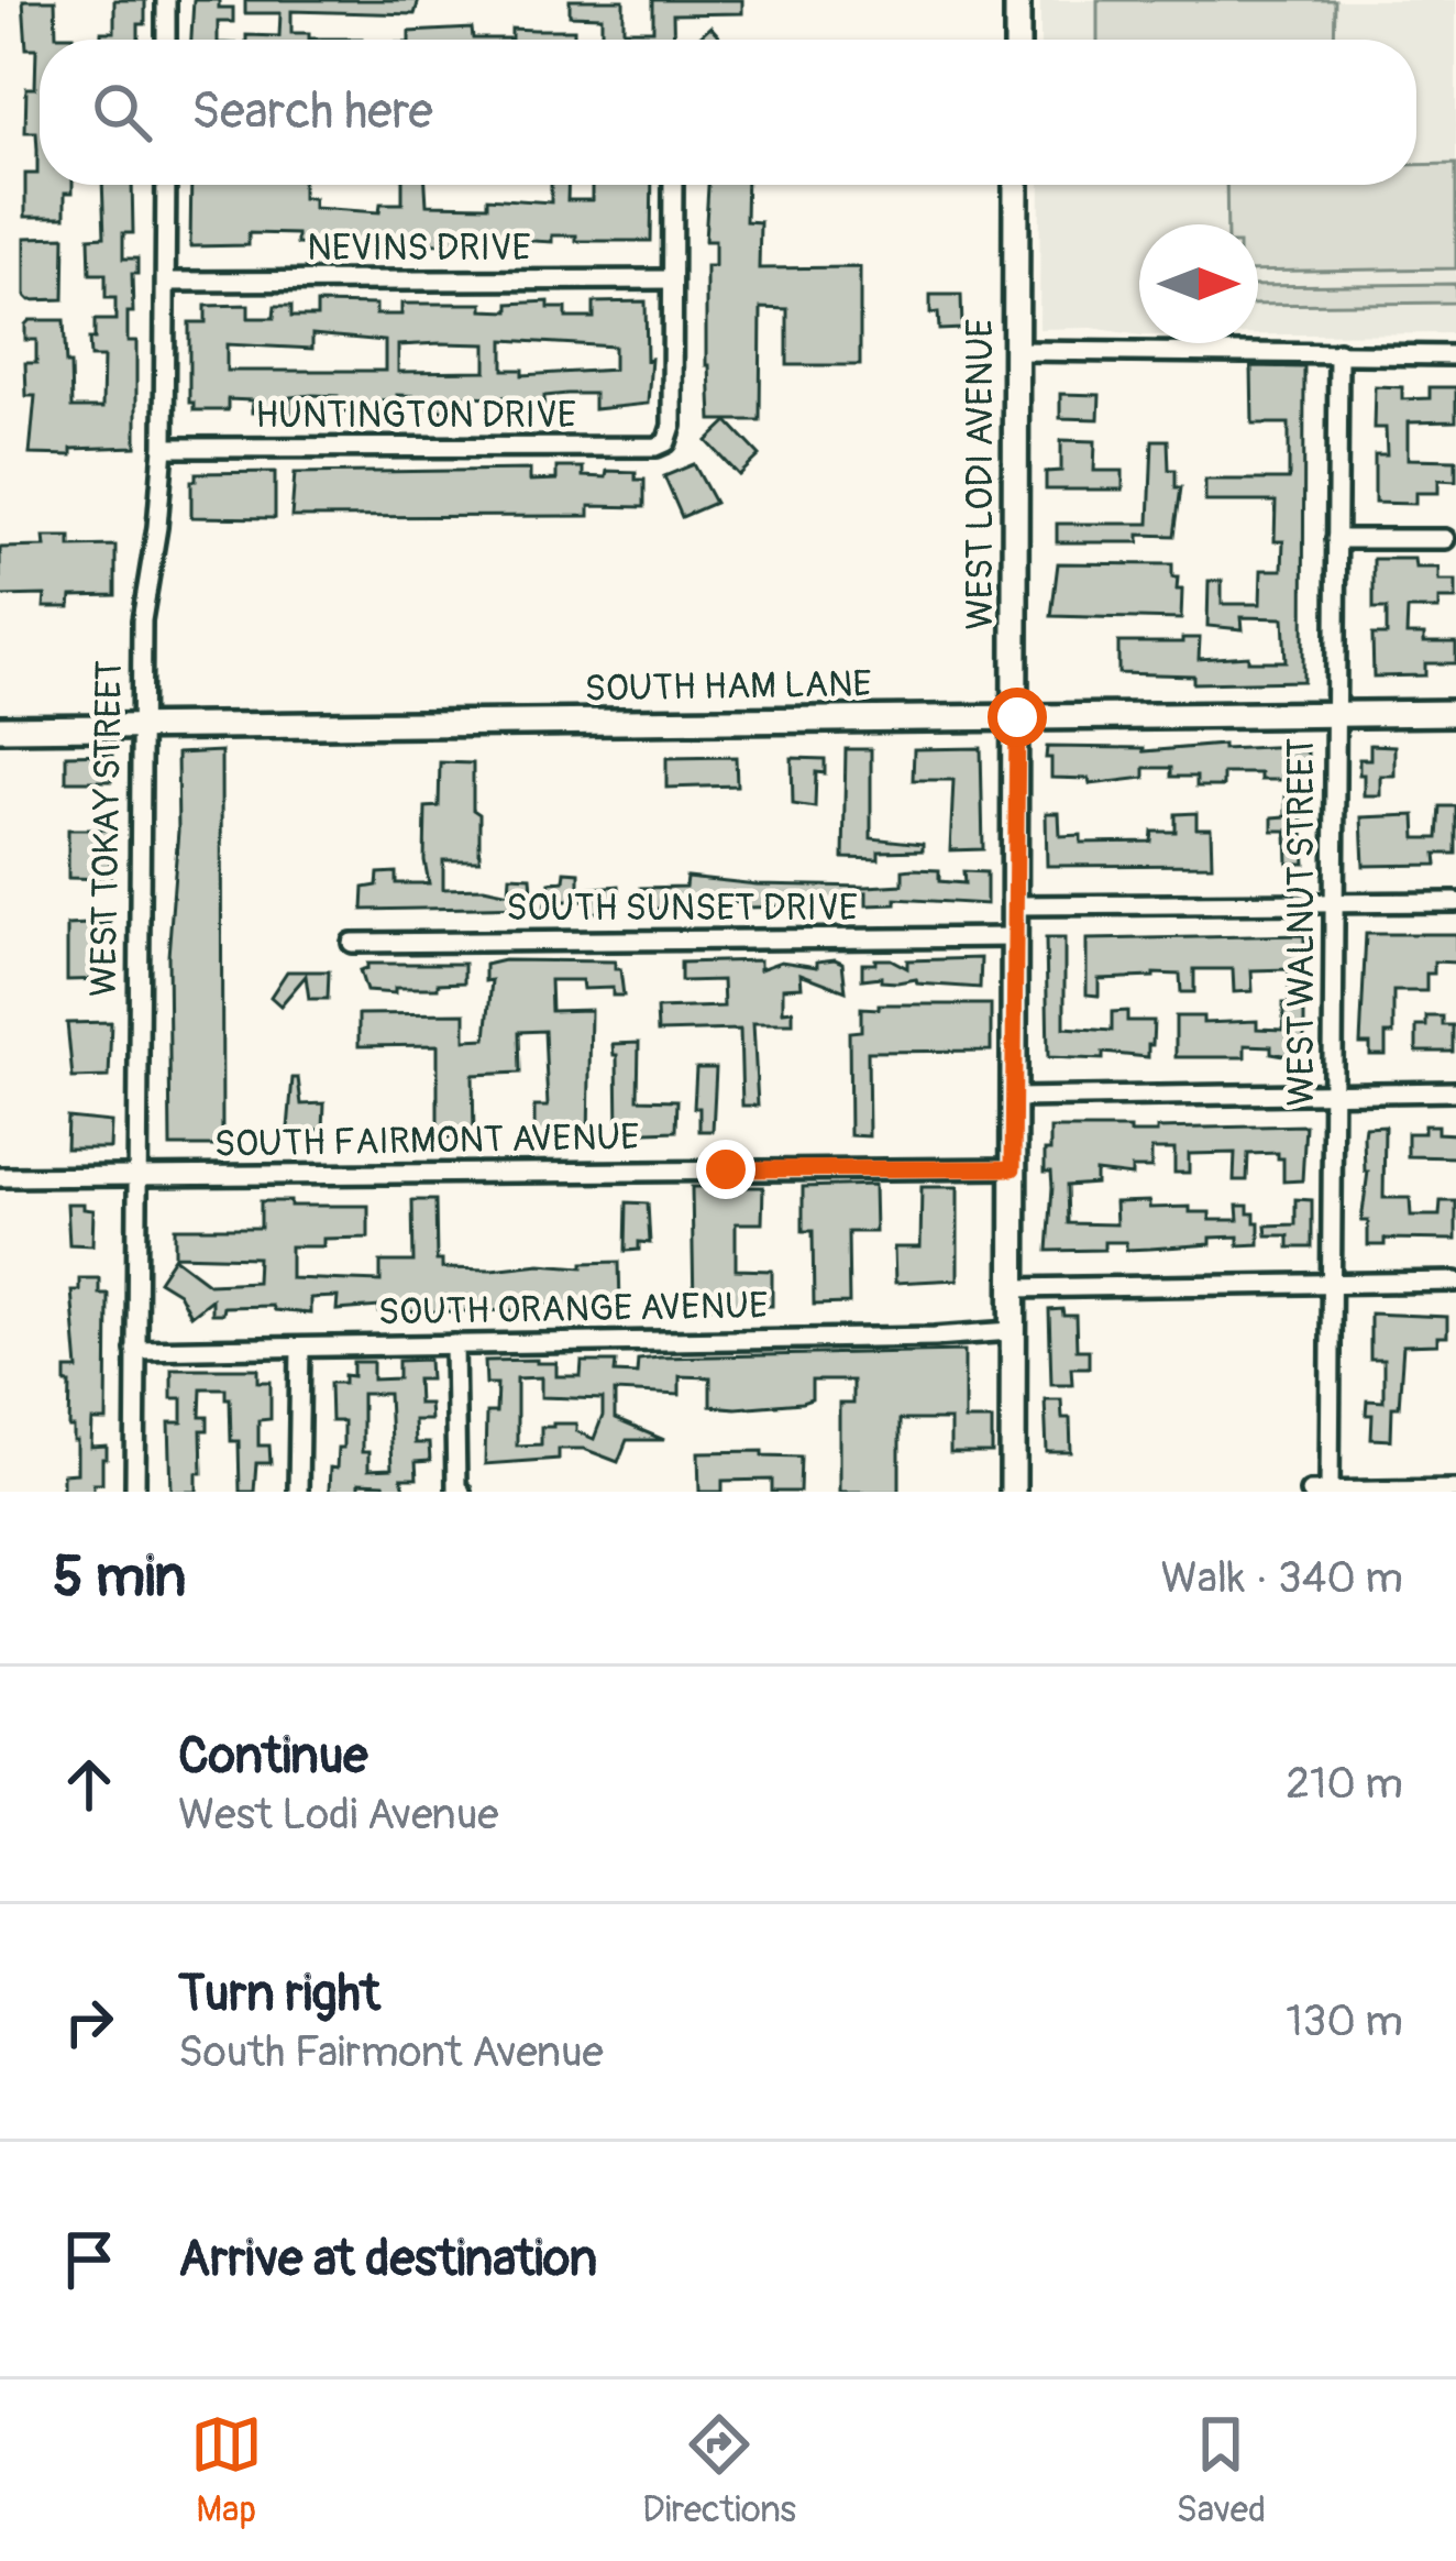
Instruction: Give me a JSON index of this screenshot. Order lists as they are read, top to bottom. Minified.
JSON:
{"streets":{"main road":["WEST LODI AVENUE","SOUTH HAM LANE"],"street":["NEVINS DRIVE","HUNTINGTON DRIVE","WEST TOKAY STREET","SOUTH SUNSET DRIVE","WEST WALNUT STREET","SOUTH FAIRMONT AVENUE","SOUTH ORANGE AVENUE"]},"crossings":[["NEVINS DRIVE","HUNTINGTON DRIVE"],["NEVINS DRIVE","WEST TOKAY STREET"],["HUNTINGTON DRIVE","WEST TOKAY STREET"],["WEST LODI AVENUE","SOUTH HAM LANE"],["WEST LODI AVENUE","SOUTH SUNSET DRIVE"],["WEST LODI AVENUE","SOUTH FAIRMONT AVENUE"],["WEST LODI AVENUE","SOUTH ORANGE AVENUE"],["SOUTH HAM LANE","WEST TOKAY STREET"],["SOUTH HAM LANE","WEST WALNUT STREET"],["WEST TOKAY STREET","SOUTH FAIRMONT AVENUE"],["WEST TOKAY STREET","SOUTH ORANGE AVENUE"]],"north":"right","page":{"search":"Search here","heading":["5 min","Walk · 340 m"],"list":[["Continue","West Lodi Avenue","210 m"],["Turn right","South Fairmont Avenue","130 m"],"Arrive at destination"],"nav":["Map","Directions","Saved"]}}
